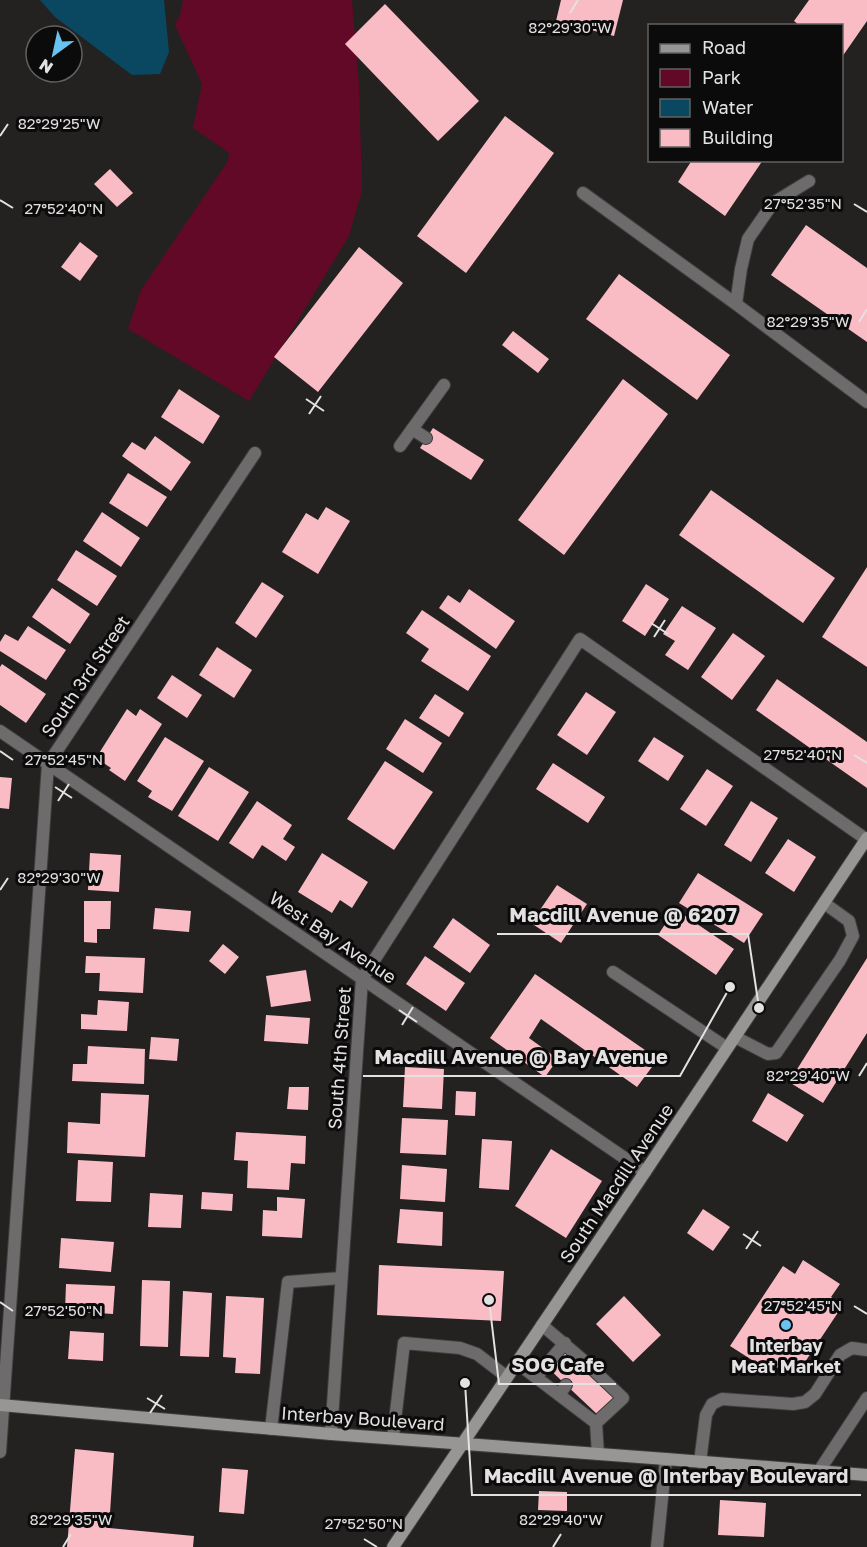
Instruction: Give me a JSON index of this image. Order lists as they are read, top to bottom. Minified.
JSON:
{"streets":{"street":["South 3rd Street","West Bay Avenue","South 4th Street","South Macdill Avenue","Interbay Boulevard"]},"crossings":[["South 3rd Street","West Bay Avenue"],["South 3rd Street","Interbay Boulevard"],["West Bay Avenue","South 4th Street"],["West Bay Avenue","South Macdill Avenue"],["South 4th Street","South Macdill Avenue"],["South 4th Street","Interbay Boulevard"],["South Macdill Avenue","Interbay Boulevard"]],"places":["Macdill Avenue @ Bay Avenue","Macdill Avenue @ 6207","SOG Cafe","Interbay Meat Market","Macdill Avenue @ Interbay Boulevard"],"legend":["Road","Park","Water","Building"],"north":"bottom left","coordinates":["82°29'30\"W","82°29'25\"W","27°52'35\"N","27°52'40\"N","82°29'35\"W","27°52'45\"N","82°29'40\"W","27°52'50\"N"]}
